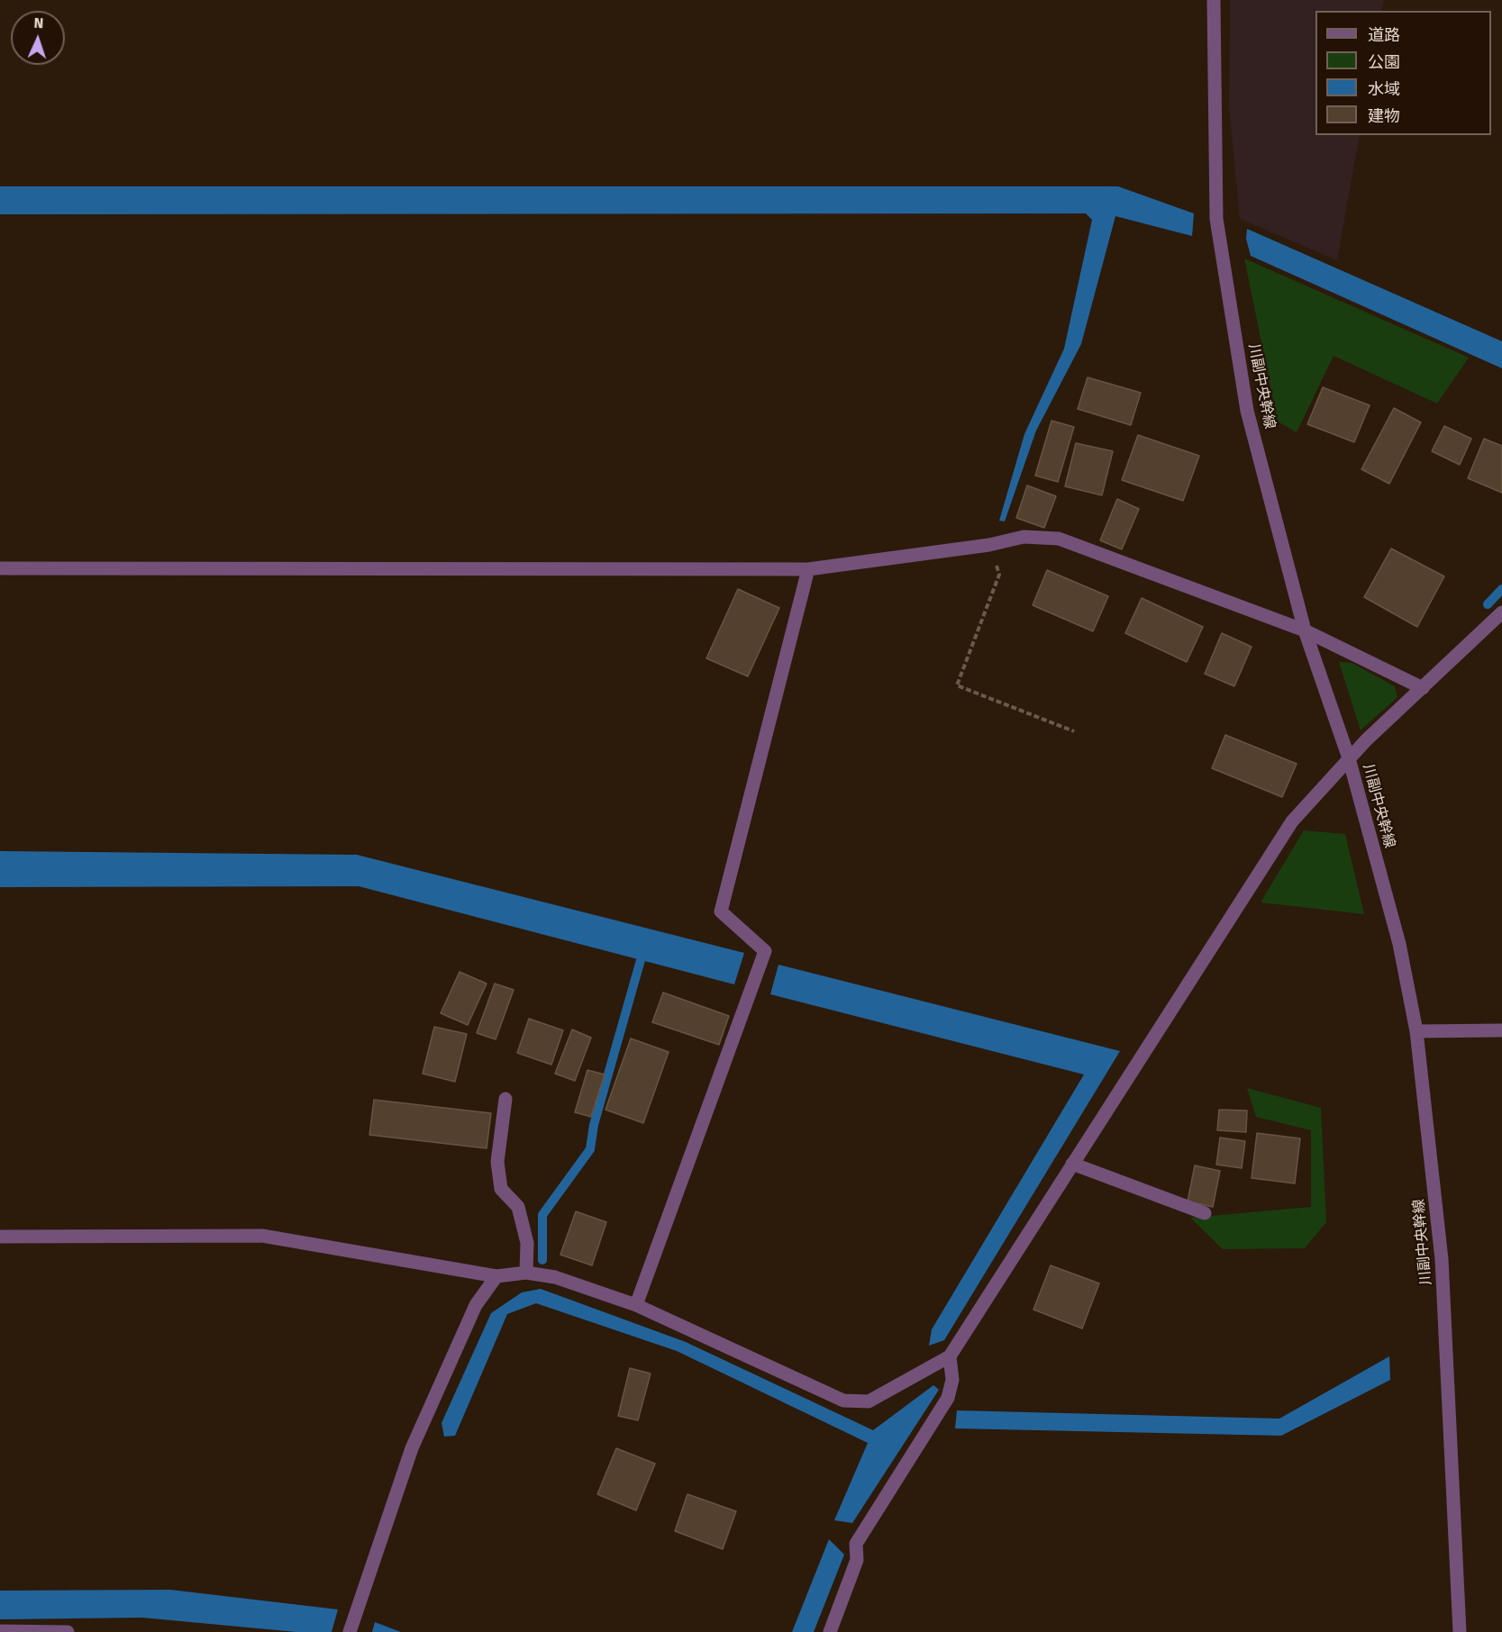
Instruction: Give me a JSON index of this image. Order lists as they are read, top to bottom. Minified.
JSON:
{"streets":{"street":["川副中央幹線"]},"legend":["道路","公園","水域","建物"],"north":"top"}
